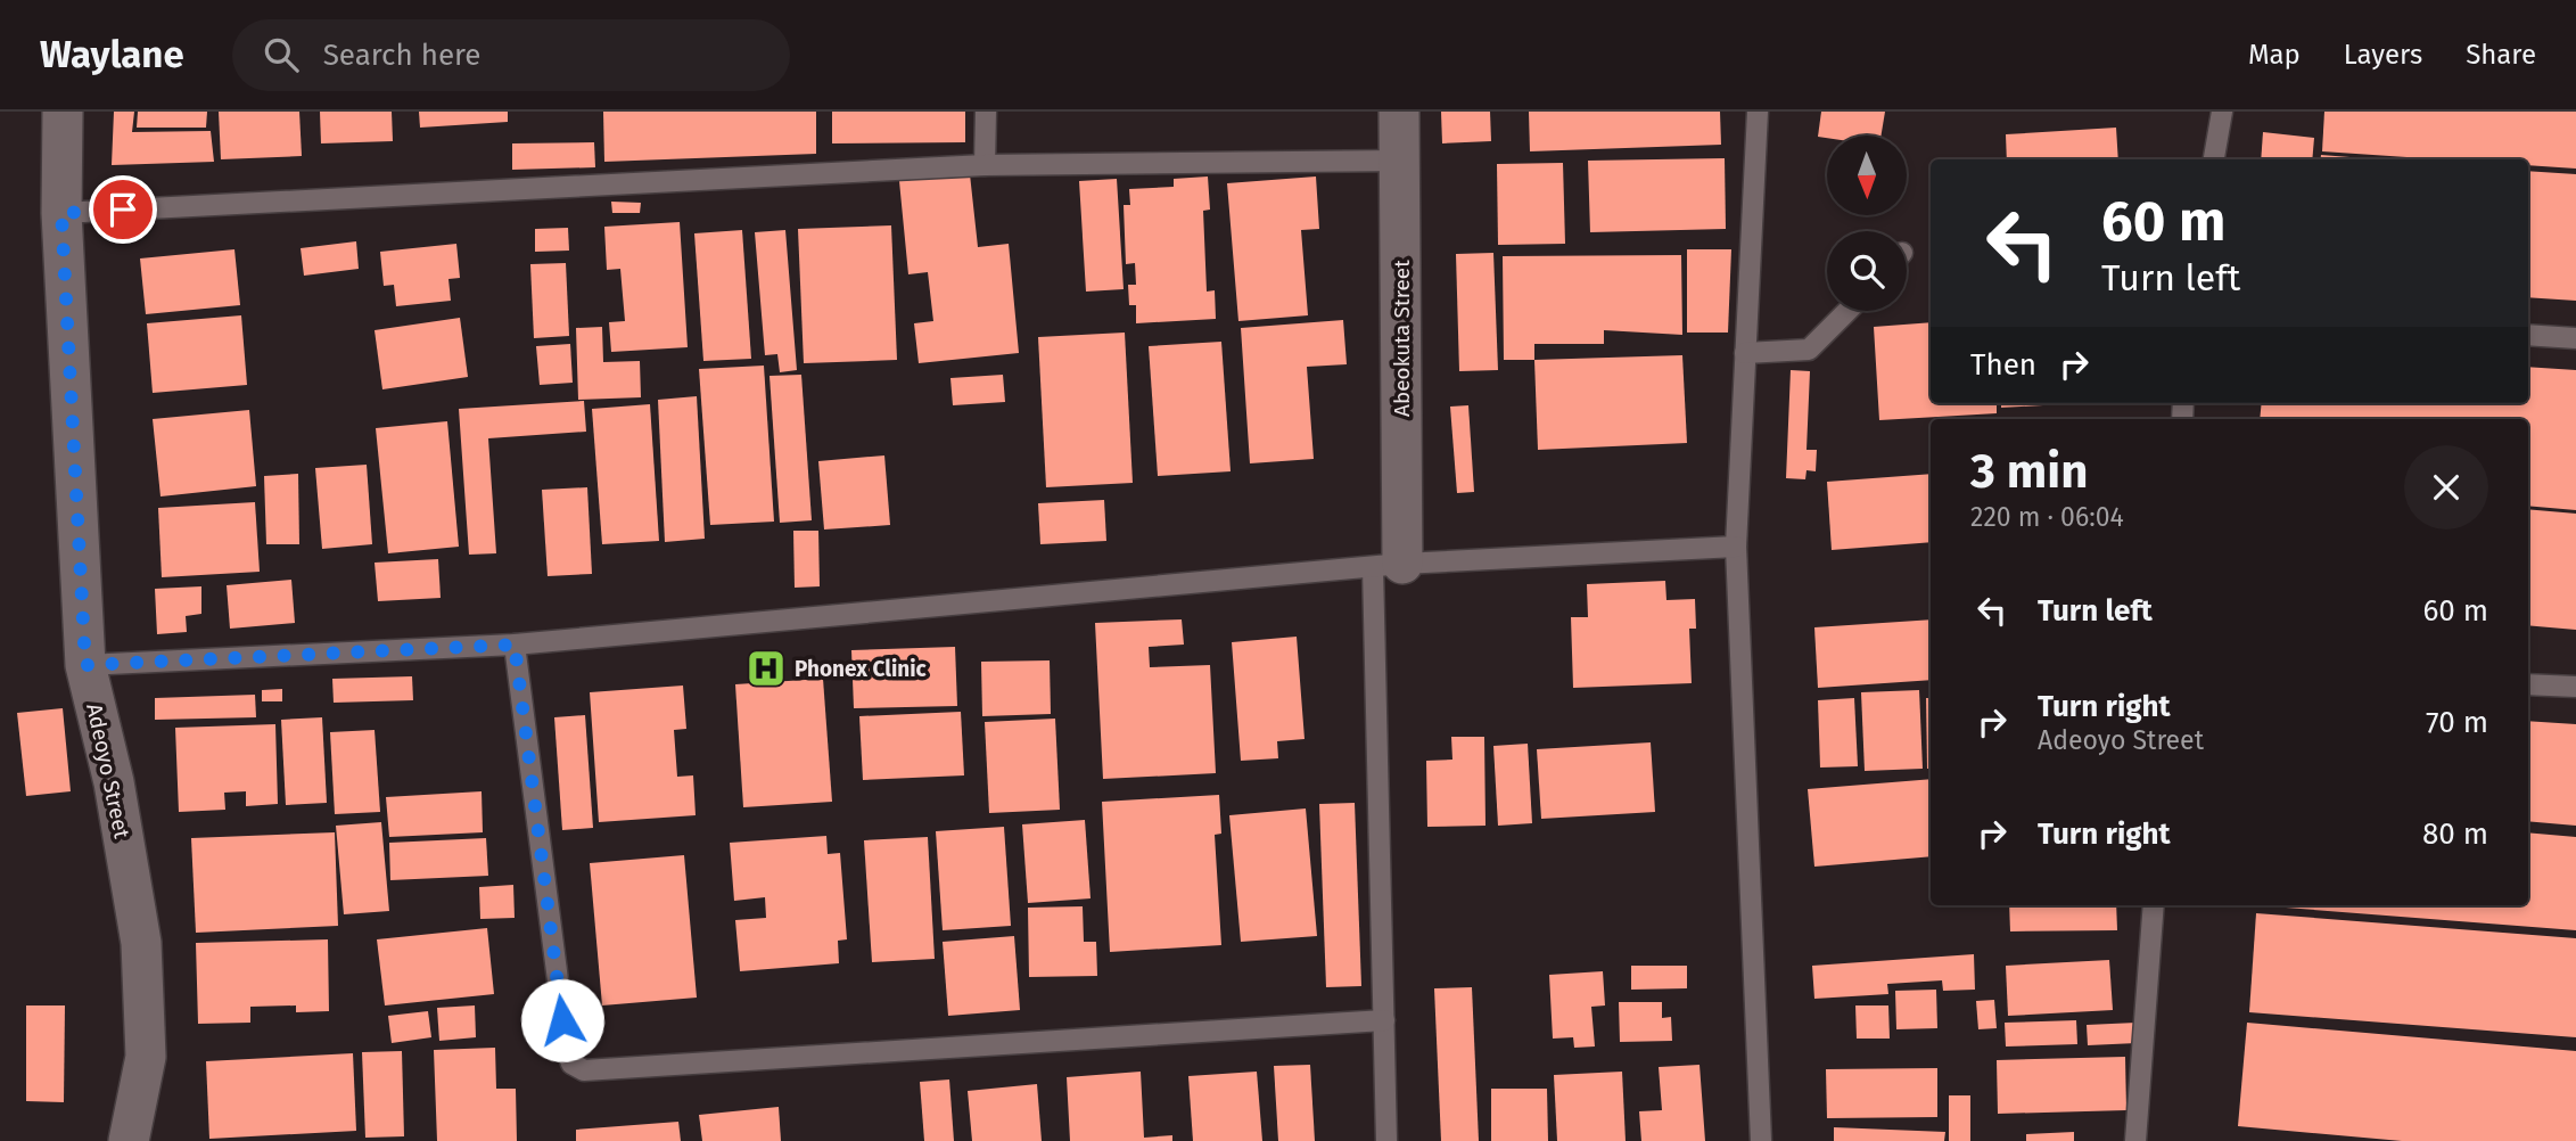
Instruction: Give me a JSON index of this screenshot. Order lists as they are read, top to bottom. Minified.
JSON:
{"streets":{"street":["Abeokuta Street","Adeoyo Street"]},"places":{"hospital":["Phonex Clinic"]},"north":"bottom","page":{"header":"Waylane","search":"Search here","nav":["Map","Layers","Share"],"turn":["60 m","Turn left"],"then":"Then","heading":["3 min","220 m · 06:04"],"list":[{"name":"Turn left","value":"60 m"},{"name":"Turn right","note":"Adeoyo Street","value":"70 m"},{"name":"Turn right","value":"80 m"}]}}
